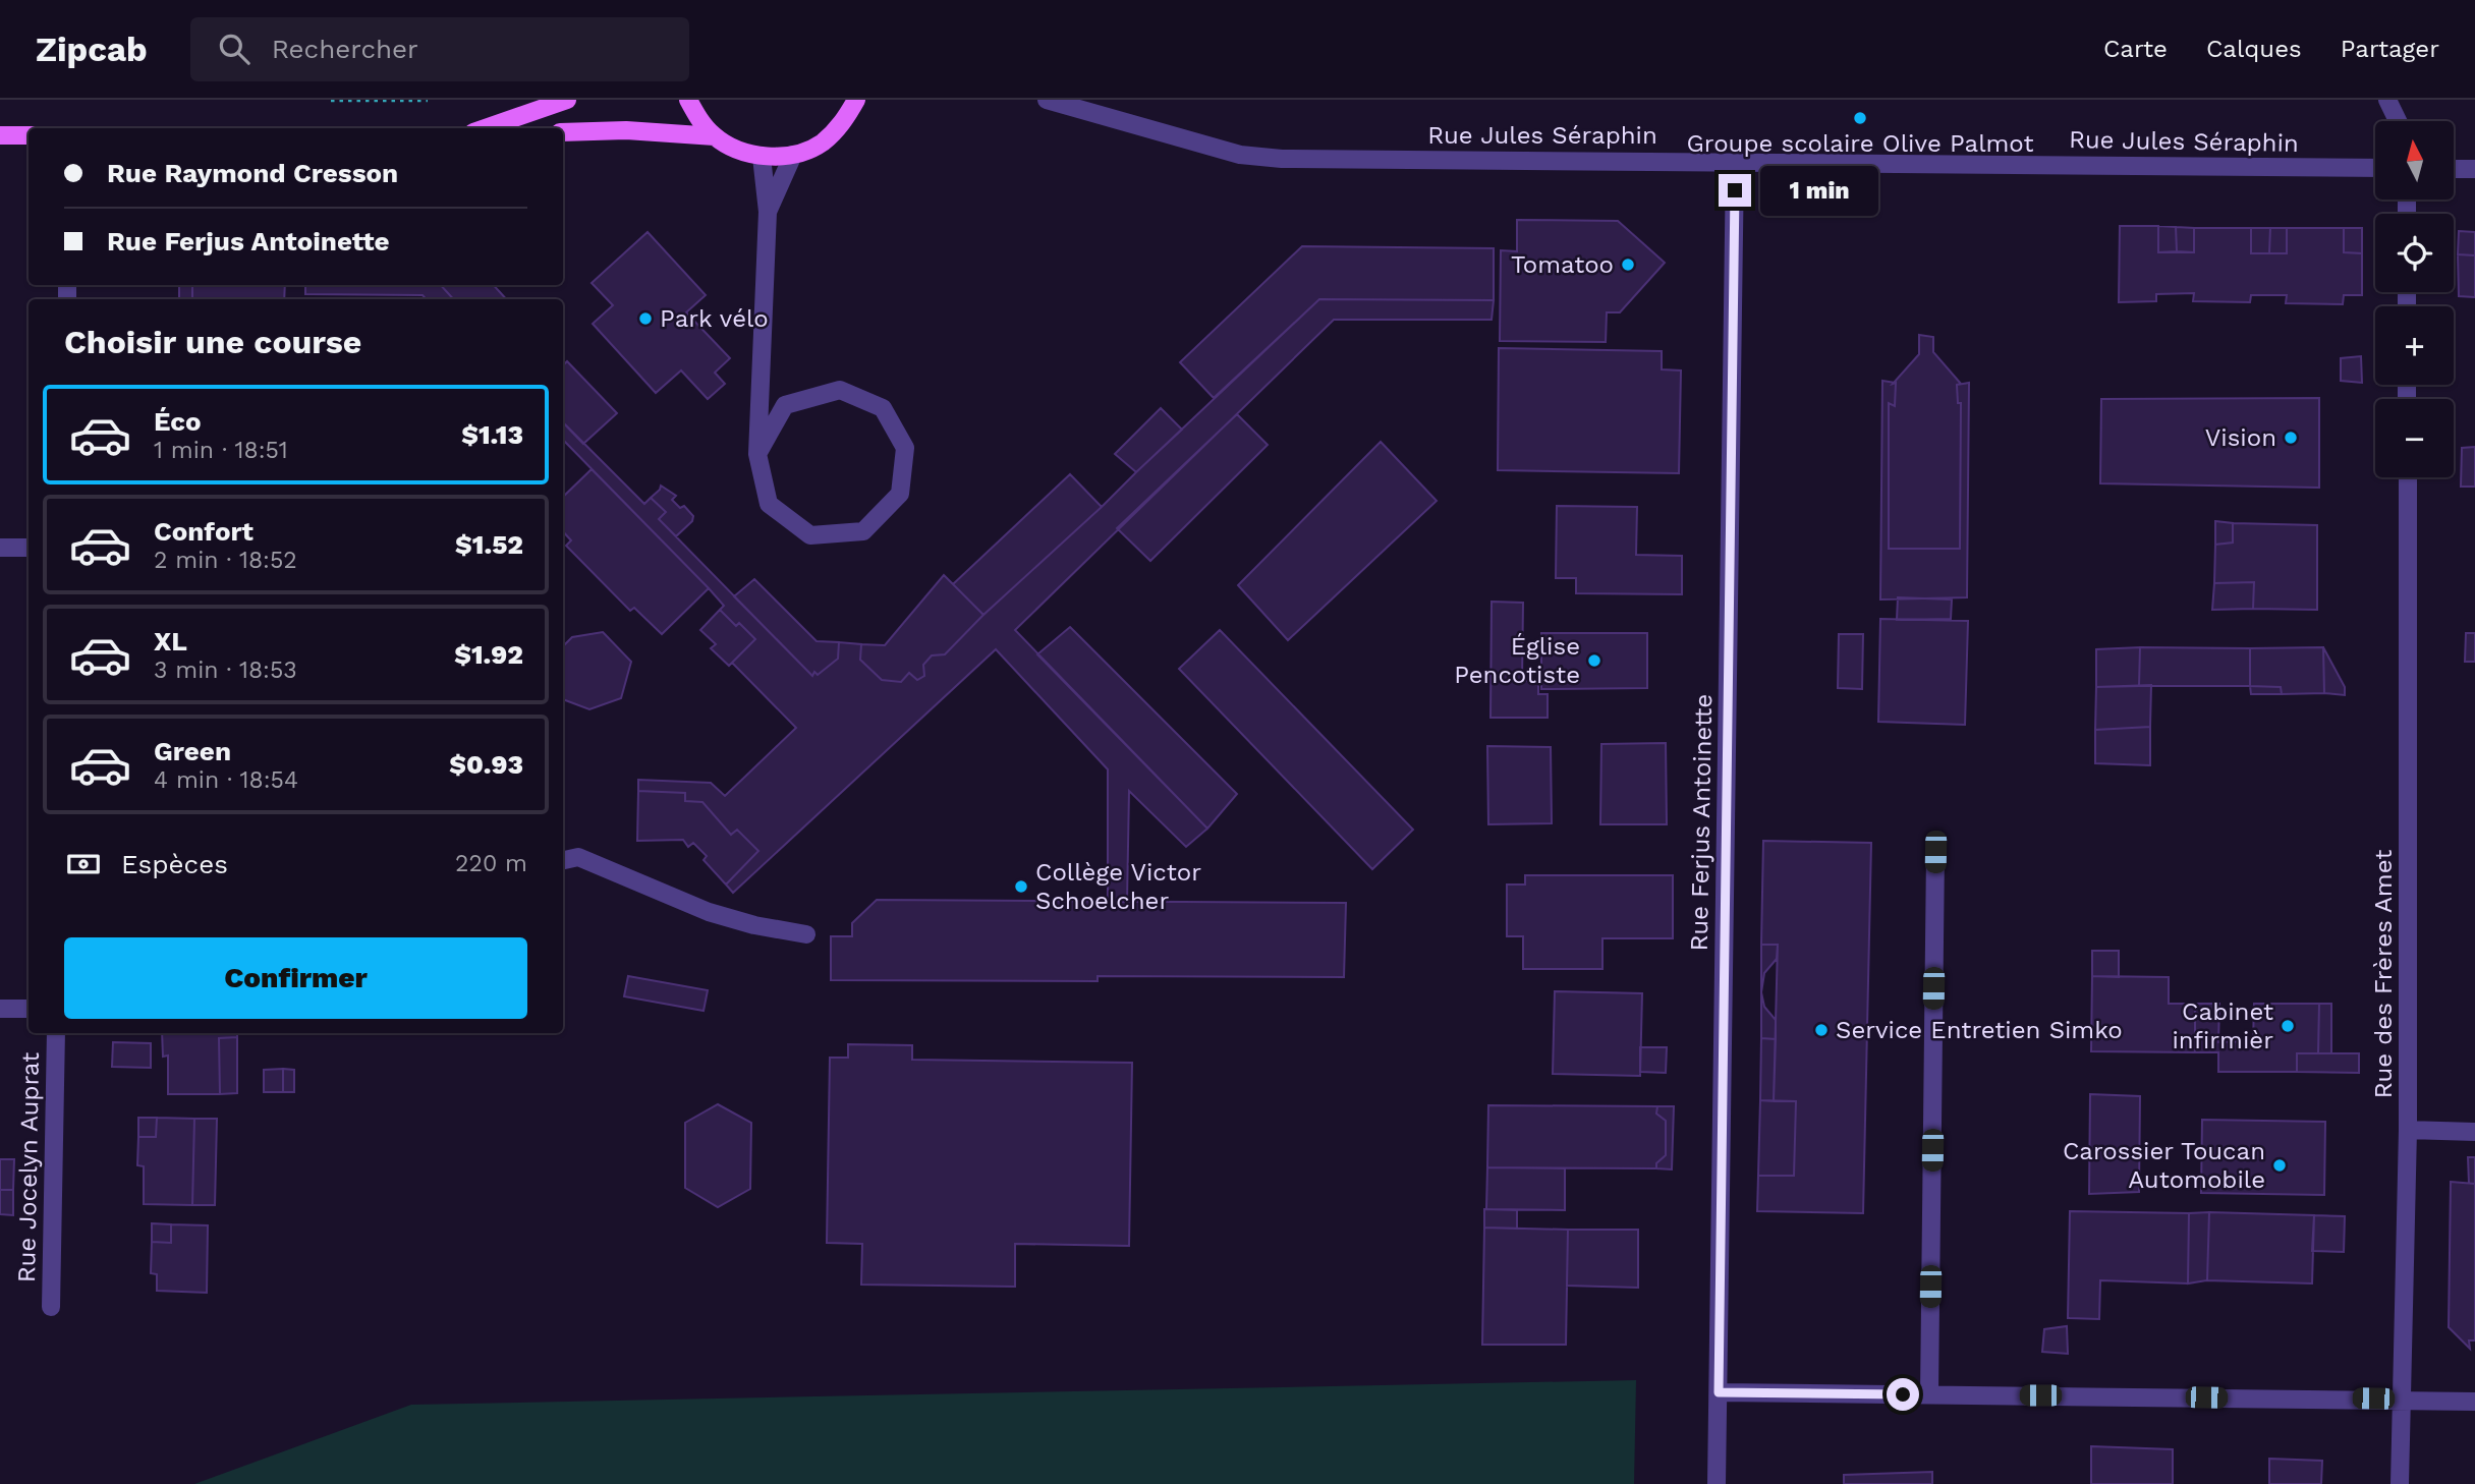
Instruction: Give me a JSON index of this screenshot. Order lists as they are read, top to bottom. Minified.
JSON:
{"streets":{"street":["Rue Jules Séraphin","Rue Ferjus Antoinette","Rue des Frères Amet","Rue Jocelyn Auprat"]},"crossings":[["Rue Jules Séraphin","Rue Ferjus Antoinette"]],"places":["Groupe scolaire Olive Palmot","Tomatoo","Park vélo","Vision","Église Pencotiste","Collège Victor Schoelcher","Cabinet infirmièr","Service Entretien Simko","Carossier Toucan Automobile"],"north":"top","page":{"header":"Zipcab","search":"Rechercher","nav":["Carte","Calques","Partager"],"map_buttons":["+","−"],"banner":["Rue Raymond Cresson","Rue Ferjus Antoinette"],"bubble":"1 min","heading":"Choisir une course","list":[{"name":"Éco","note":"1 min · 18:51","value":"$1.13"},{"name":"Confort","note":"2 min · 18:52","value":"$1.52"},{"name":"XL","note":"3 min · 18:53","value":"$1.92"},{"name":"Green","note":"4 min · 18:54","value":"$0.93"}],"pay":["Espèces","220 m"],"buttons":"Confirmer"}}
